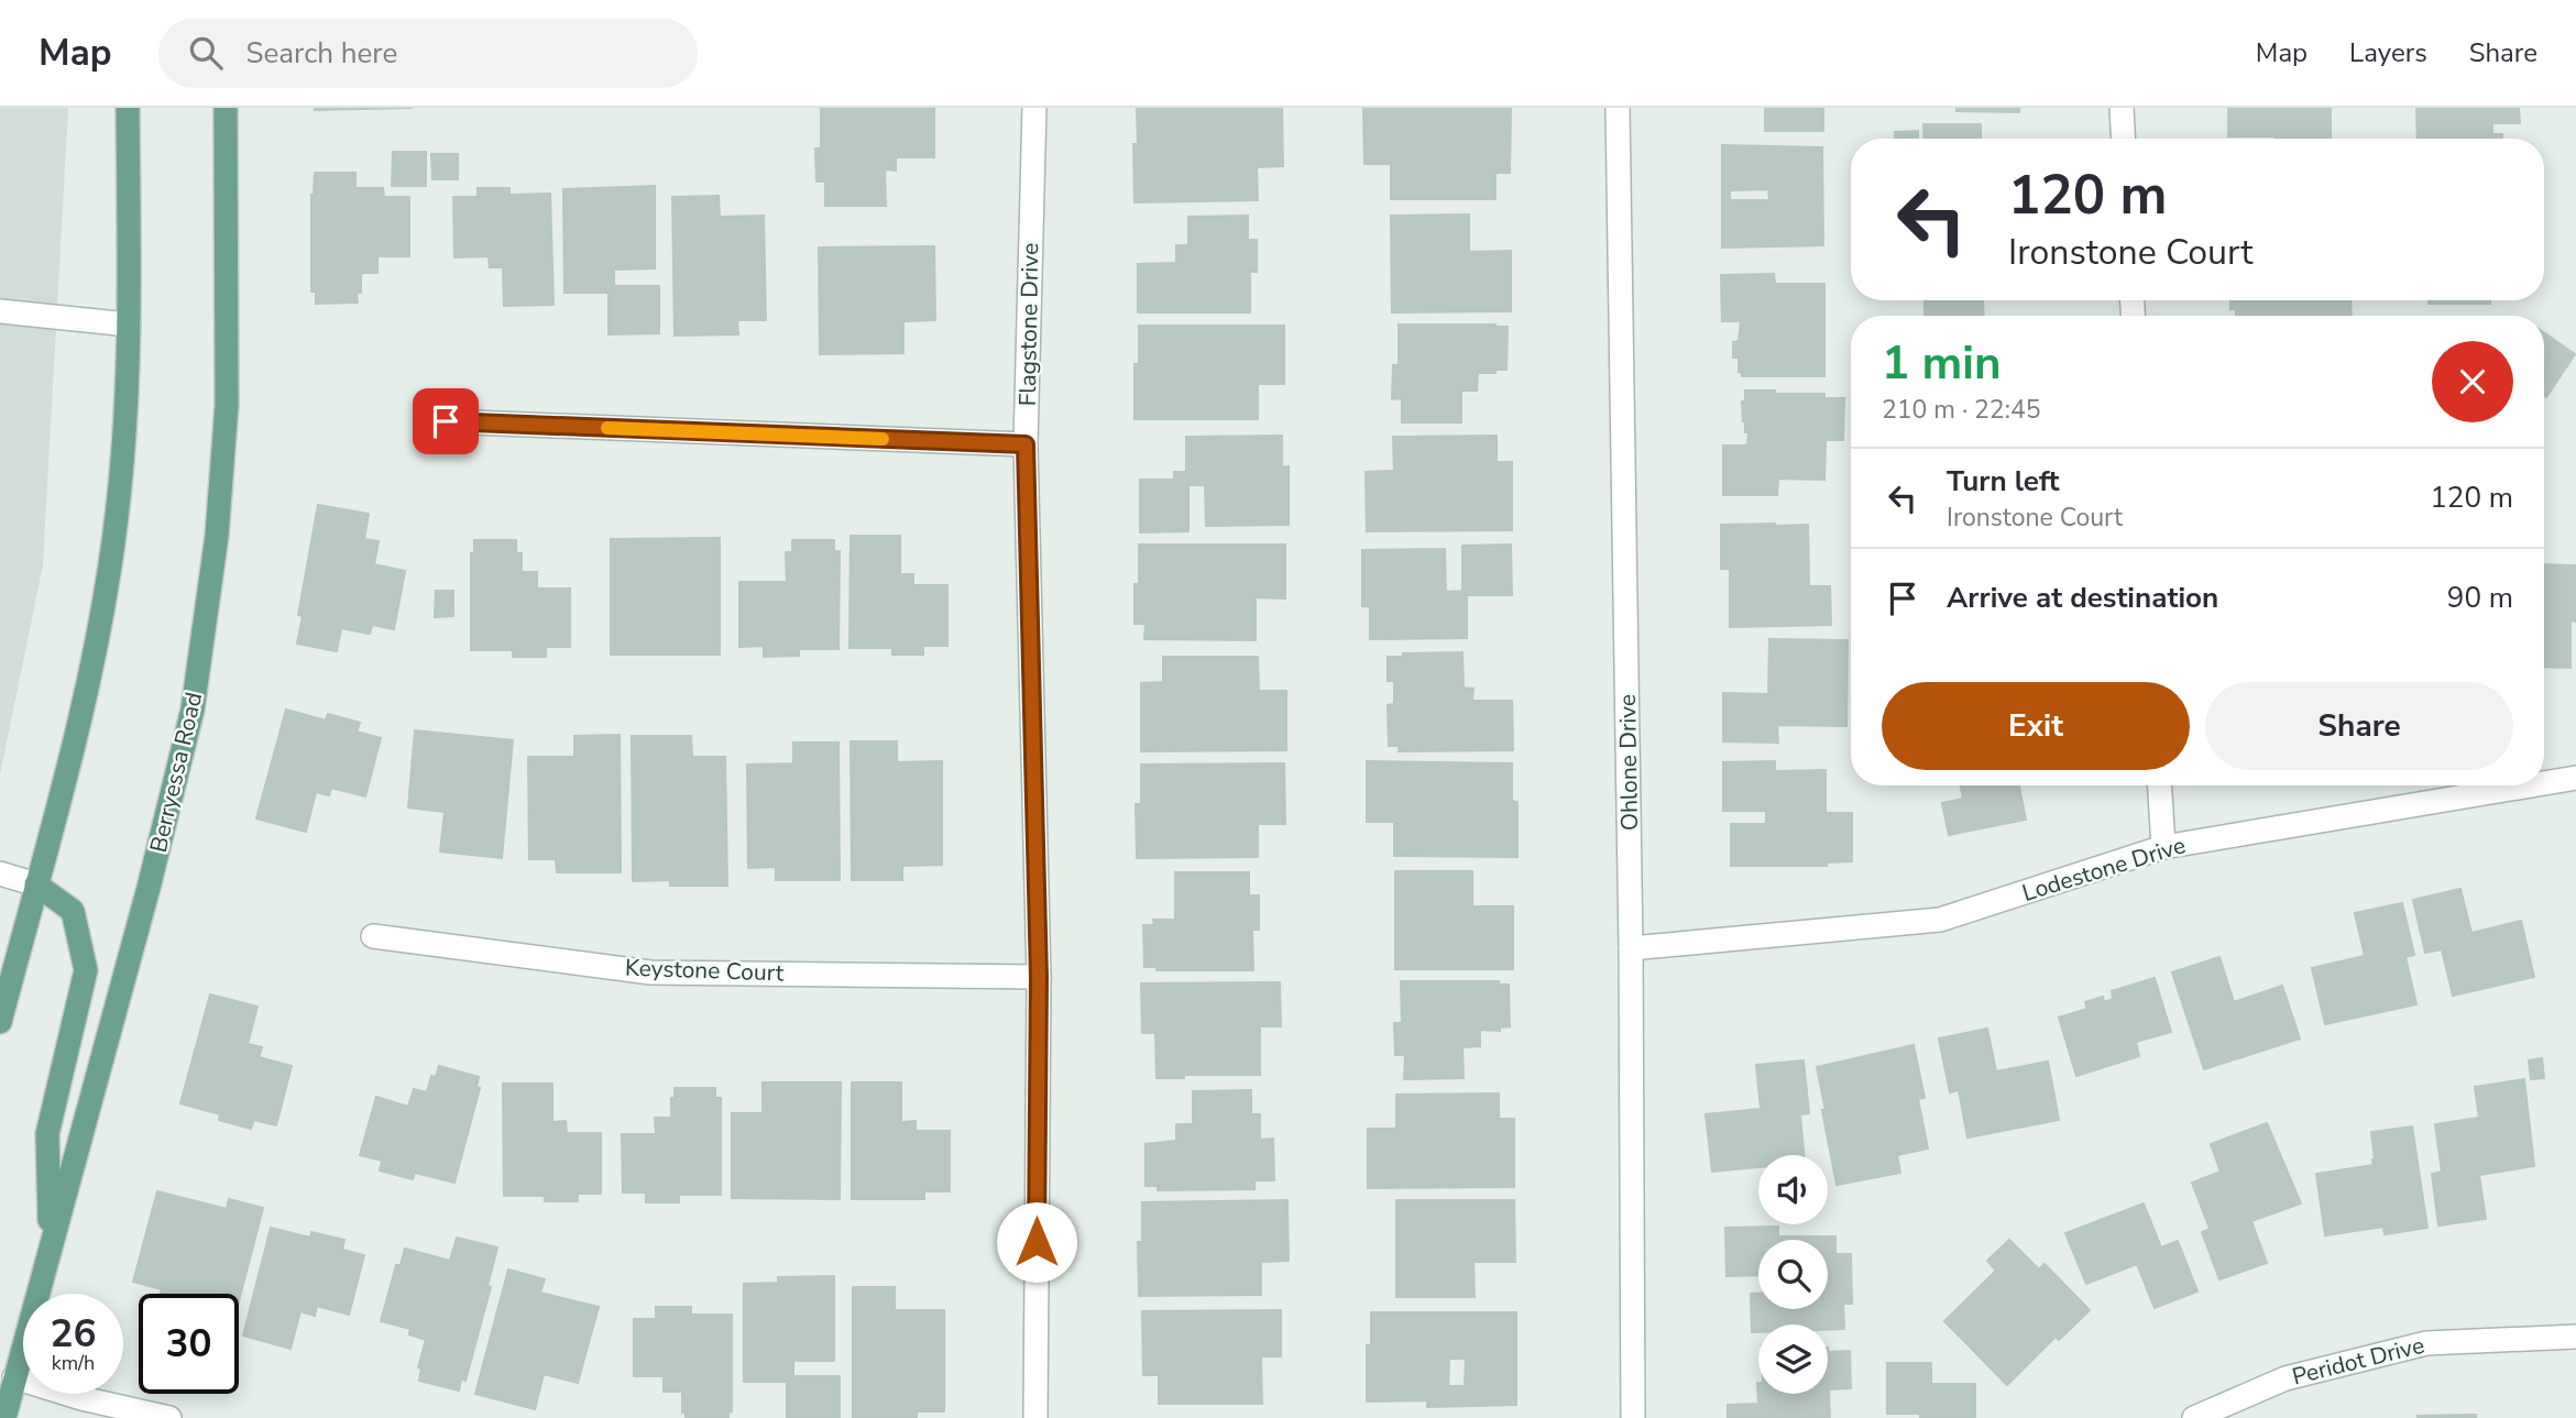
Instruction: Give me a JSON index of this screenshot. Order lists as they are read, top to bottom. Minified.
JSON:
{"streets":{"main road":["Berryessa Road"],"street":["Flagstone Drive","Ohlone Drive","Lodestone Drive","Keystone Court","Peridot Drive"]},"crossings":[["Flagstone Drive","Keystone Court"],["Ohlone Drive","Lodestone Drive"]],"page":{"header":"Map","search":"Search here","nav":["Map","Layers","Share"],"turn":["120 m","Ironstone Court"],"heading":["1 min","210 m · 22:45"],"list":[{"name":"Turn left","note":"Ironstone Court","value":"120 m"},{"name":"Arrive at destination","value":"90 m"}],"buttons":["Exit","Share"],"speed":"26 km/h","limit":"30"}}
